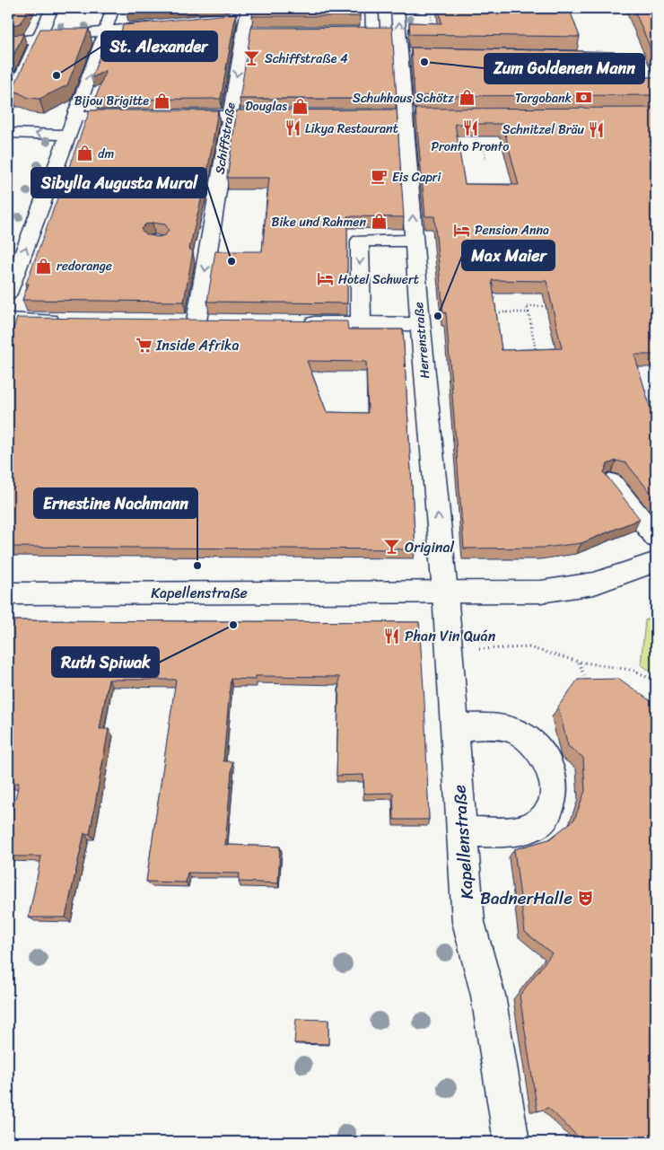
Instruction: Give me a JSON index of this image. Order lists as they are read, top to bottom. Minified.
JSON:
{"streets":{"street":["Schiffstraße","Herrenstraße","Kapellenstraße"]},"crossings":[["Herrenstraße","Kapellenstraße"]],"one_way":["Herrenstraße"],"places":{"bar":["Schiffstraße 4","Original"],"other":["Zum Goldenen Mann","St. Alexander","Sibylla Augusta Mural","Max Maier","Ernestine Nachmann","Ruth Spiwak"],"shop":["Schuhhaus Schötz","Bijou Brigitte","Douglas","dm","Bike und Rahmen","redorange"],"bank":["Targobank"],"restaurant":["Likya Restaurant","Pronto Pronto","Schnitzel Bräu","Phan Vin Quán"],"cafe":["Eis Capri"],"hotel":["Pension Anna","Hotel Schwert"],"supermarket":["Inside Afrika"],"theatre":["BadnerHalle"]}}
